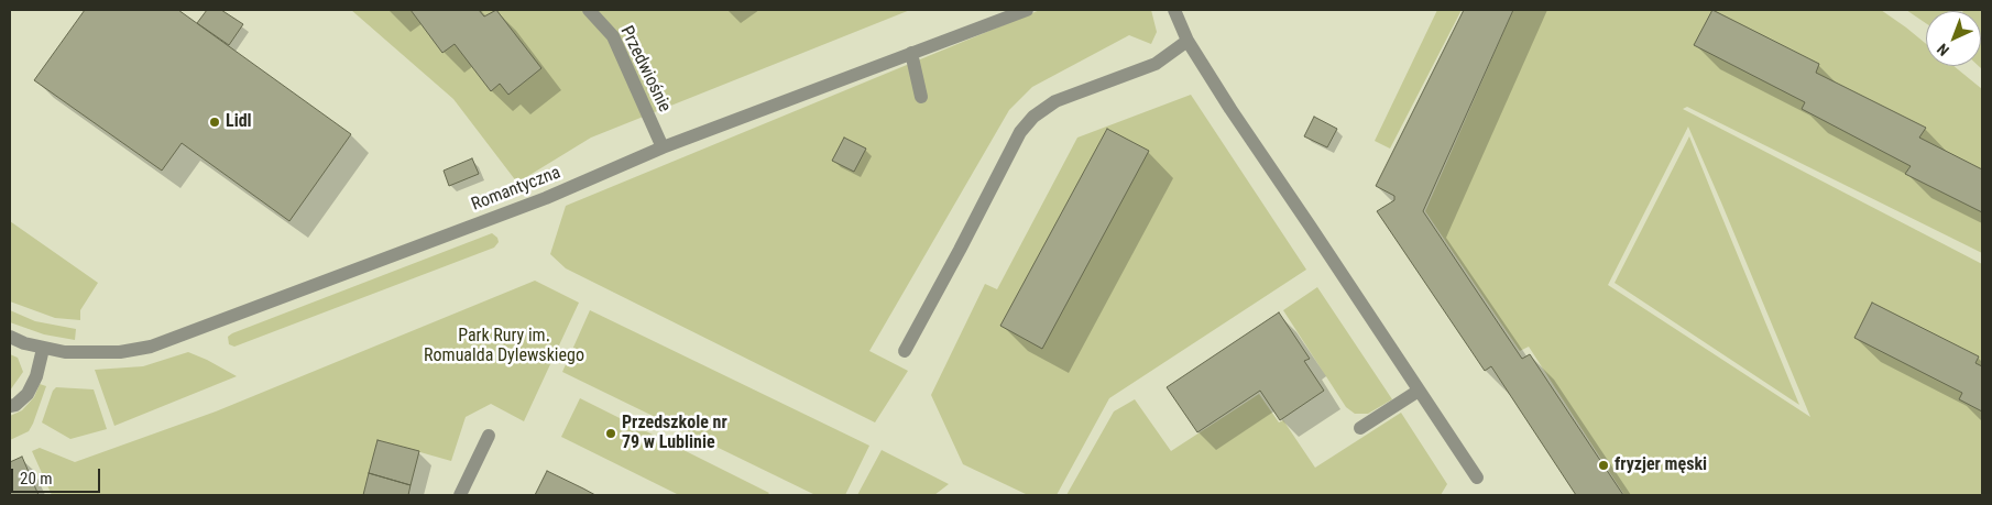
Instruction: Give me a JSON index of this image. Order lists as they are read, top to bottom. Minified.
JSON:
{"streets":{"street":["Przedwiośnie","Romantyczna"]},"crossings":[["Przedwiośnie","Romantyczna"]],"parks":["Park Rury im. Romualda Dylewskiego"],"places":["Lidl","Przedszkole nr 79 w Lublinie","fryzjer męski"],"scale_bar":"20 m","north":"bottom left"}
